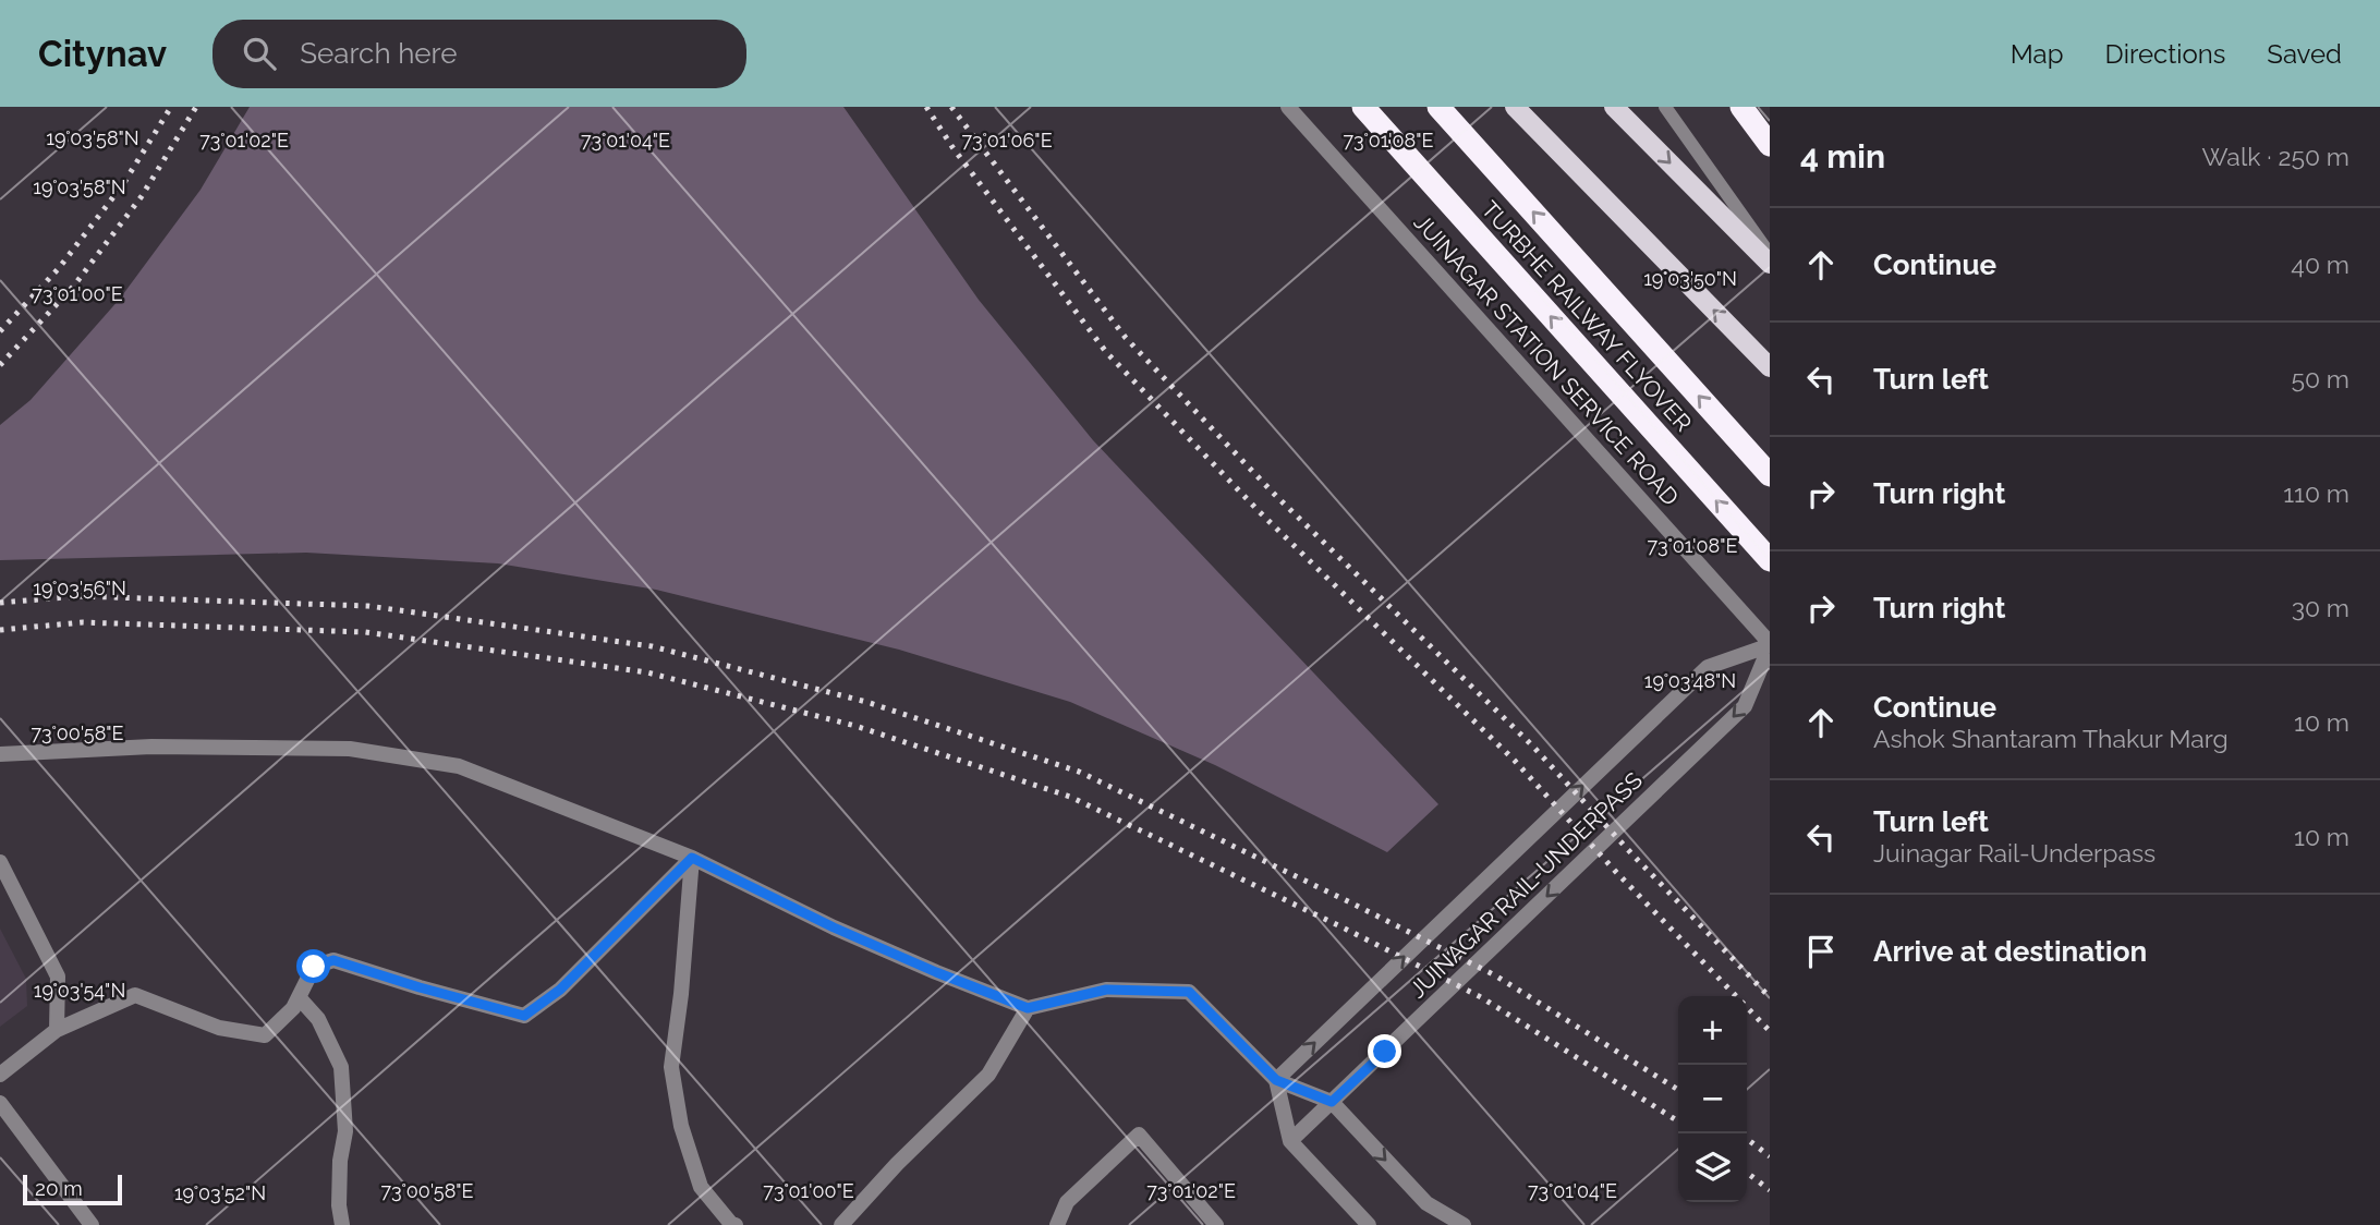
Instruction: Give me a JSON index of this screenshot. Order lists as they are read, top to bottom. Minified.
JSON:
{"streets":{"highway":["TURBHE RAILWAY FLYOVER"],"street":["JUINAGAR STATION SERVICE ROAD","JUINAGAR RAIL-UNDERPASS"]},"crossings":[["JUINAGAR STATION SERVICE ROAD","JUINAGAR RAIL-UNDERPASS"]],"one_way":["TURBHE RAILWAY FLYOVER"],"scale_bar":"20 m","page":{"header":"Citynav","search":"Search here","nav":["Map","Directions","Saved"],"heading":["4 min","Walk · 250 m"],"list":[["Continue","40 m"],["Turn left","50 m"],["Turn right","110 m"],["Turn right","30 m"],["Continue","Ashok Shantaram Thakur Marg","10 m"],["Turn left","Juinagar Rail-Underpass","10 m"],"Arrive at destination"],"map_buttons":["+","−"],"scale":"20 m"},"coordinates":["19°03'58\"N","73°01'02\"E","73°01'04\"E","73°01'06\"E","73°01'08\"E","19°03'50\"N","73°01'00\"E","19°03'56\"N","19°03'48\"N","73°00'58\"E","19°03'54\"N","19°03'52\"N"]}
